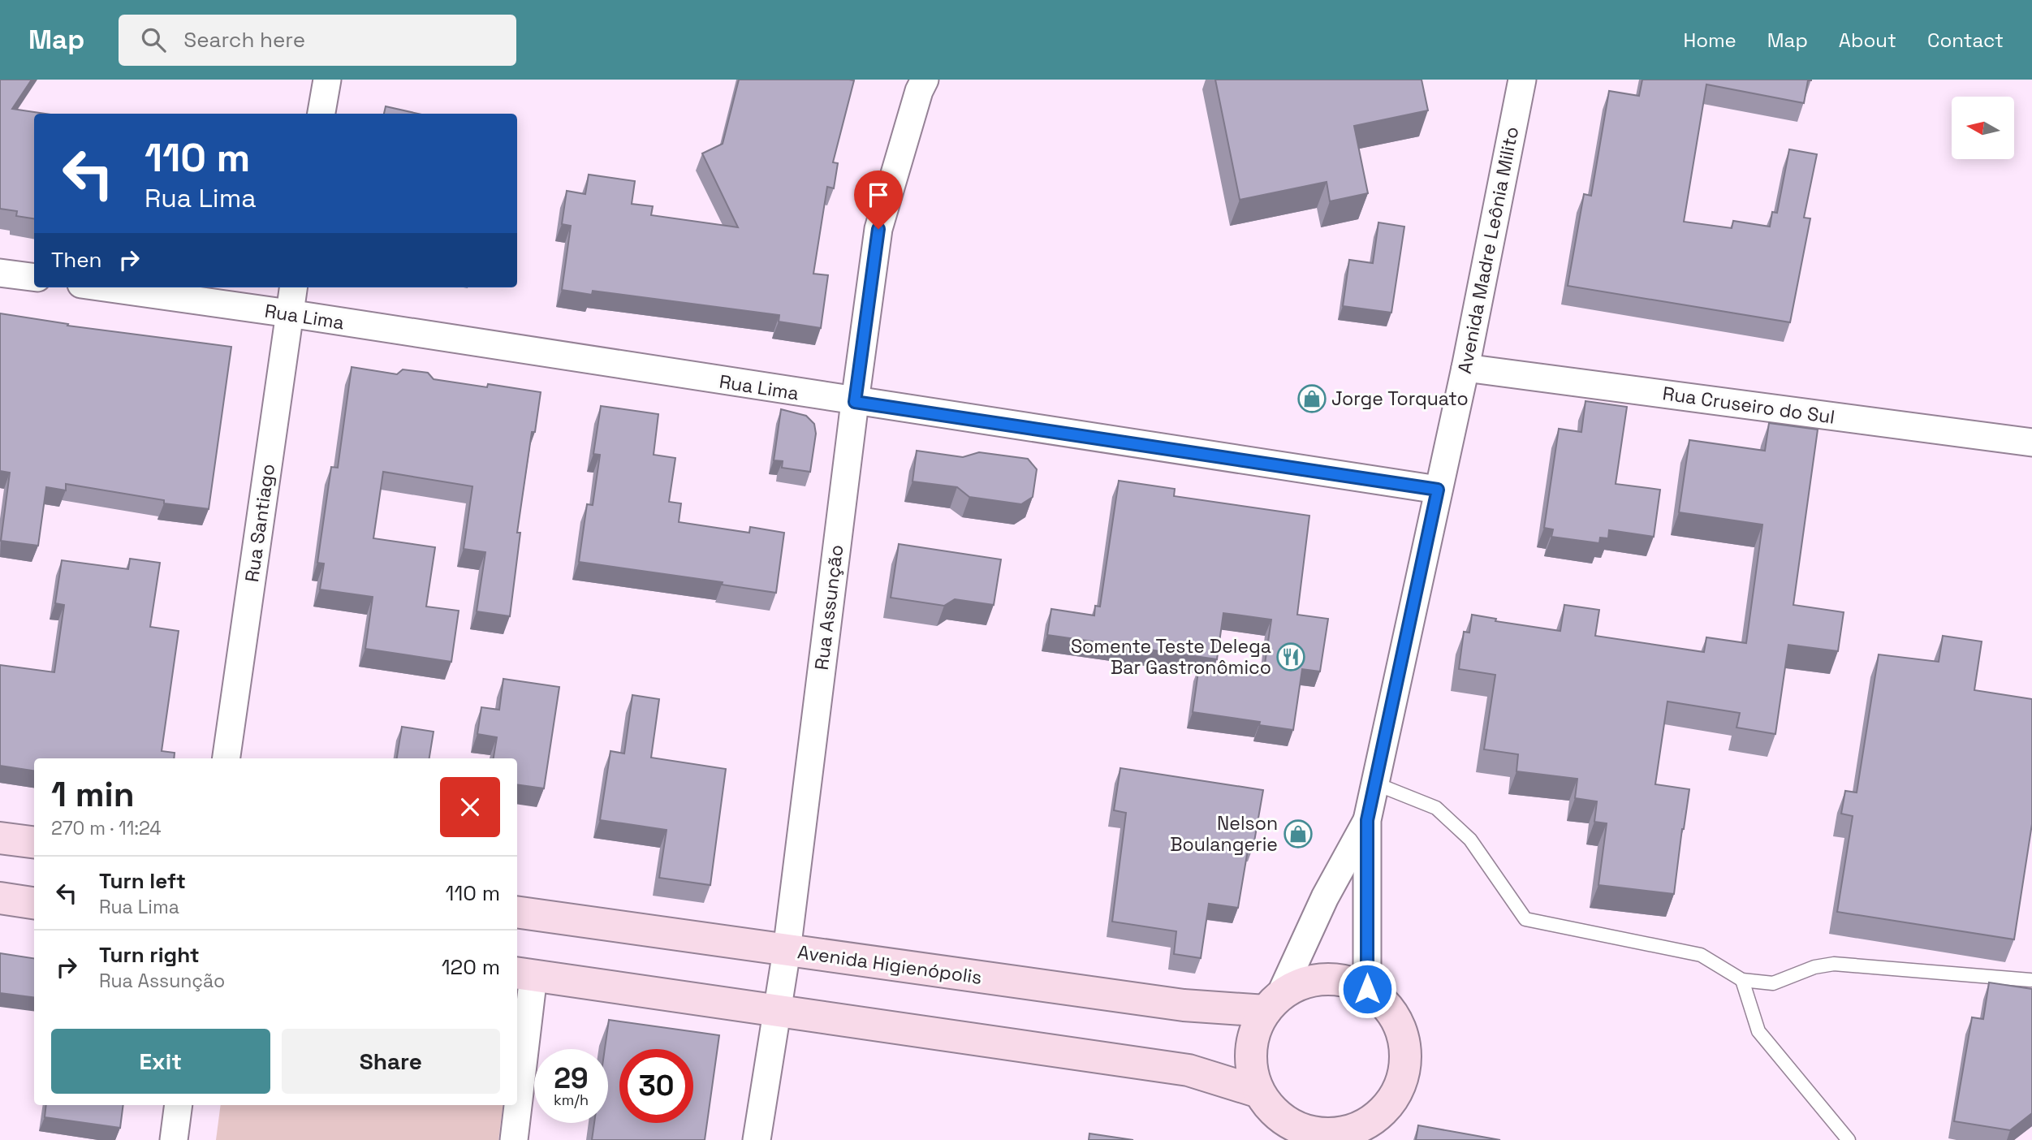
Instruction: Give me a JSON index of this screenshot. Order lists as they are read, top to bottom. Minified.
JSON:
{"streets":{"main road":["Avenida Higienópolis"],"street":["Avenida Madre Leônia Milito","Rua Lima","Rua Cruseiro do Sul","Rua Santiago","Rua Assunção"]},"crossings":[["Avenida Madre Leônia Milito","Rua Lima"],["Avenida Madre Leônia Milito","Rua Cruseiro do Sul"],["Avenida Madre Leônia Milito","Avenida Higienópolis"],["Rua Lima","Rua Santiago"],["Rua Lima","Rua Assunção"],["Rua Assunção","Avenida Higienópolis"]],"places":{"shop":["Jorge Torquato","Nelson Boulangerie"],"restaurant":["Somente Teste Delega Bar Gastronômico"]},"north":"left","page":{"header":"Map","search":"Search here","nav":["Home","Map","About","Contact"],"turn":["110 m","Rua Lima"],"then":"Then","heading":["1 min","270 m · 11:24"],"list":[{"name":"Turn left","note":"Rua Lima","value":"110 m"},{"name":"Turn right","note":"Rua Assunção","value":"120 m"}],"buttons":["Exit","Share"],"speed":"29 km/h","limit":"30"}}
